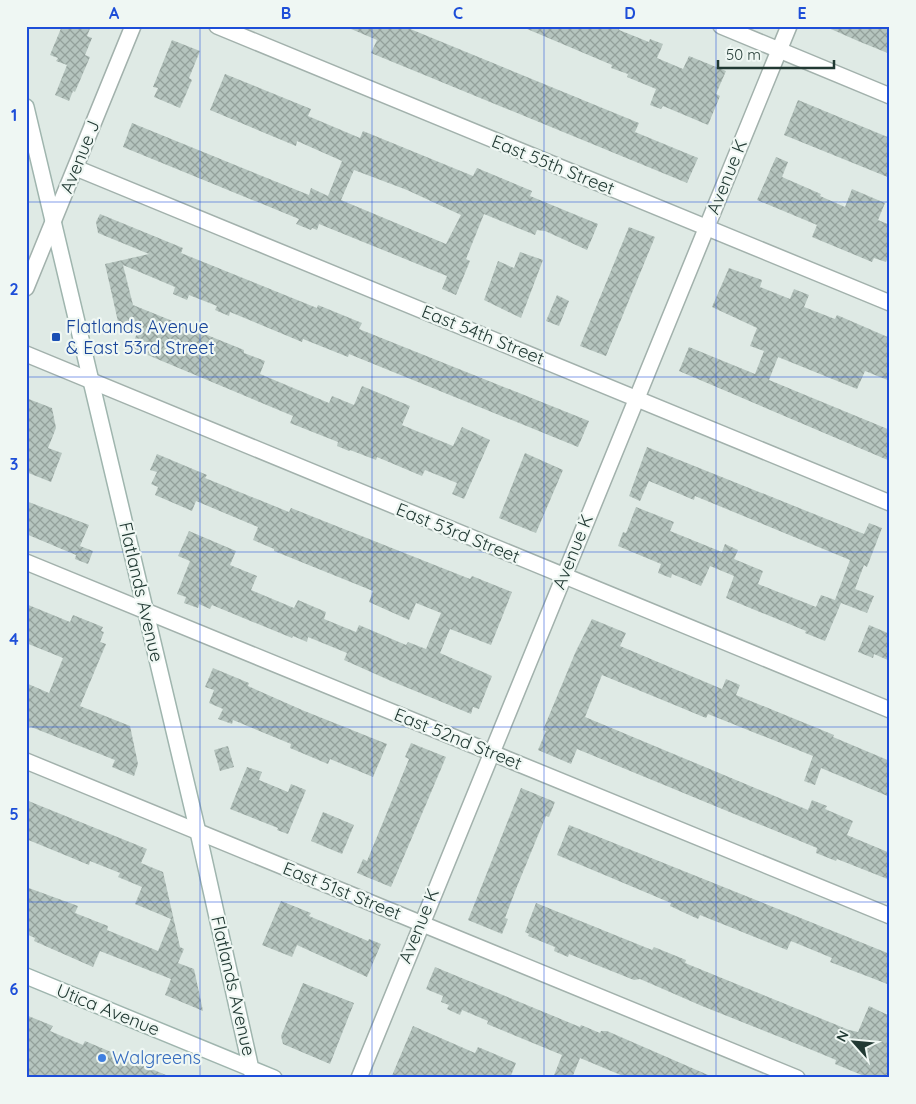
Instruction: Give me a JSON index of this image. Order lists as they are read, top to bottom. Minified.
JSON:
{"streets":{"street":["Avenue J","East 55th Street","Avenue K","East 54th Street","East 53rd Street","Flatlands Avenue","East 52nd Street","East 51st Street","Utica Avenue"]},"crossings":[["Avenue J","East 54th Street"],["Avenue J","Flatlands Avenue"],["East 55th Street","Avenue K"],["Avenue K","East 54th Street"],["Avenue K","East 53rd Street"],["Avenue K","East 52nd Street"],["Avenue K","East 51st Street"],["East 53rd Street","Flatlands Avenue"],["Flatlands Avenue","East 52nd Street"],["Flatlands Avenue","East 51st Street"],["Flatlands Avenue","Utica Avenue"]],"places":{"transit":["Flatlands Avenue & East 53rd Street"],"other":["Walgreens"]},"scale_bar":"50 m","north":"top left","grid":{"columns":["A","B","C","D","E"],"rows":["1","2","3","4","5","6"]}}
